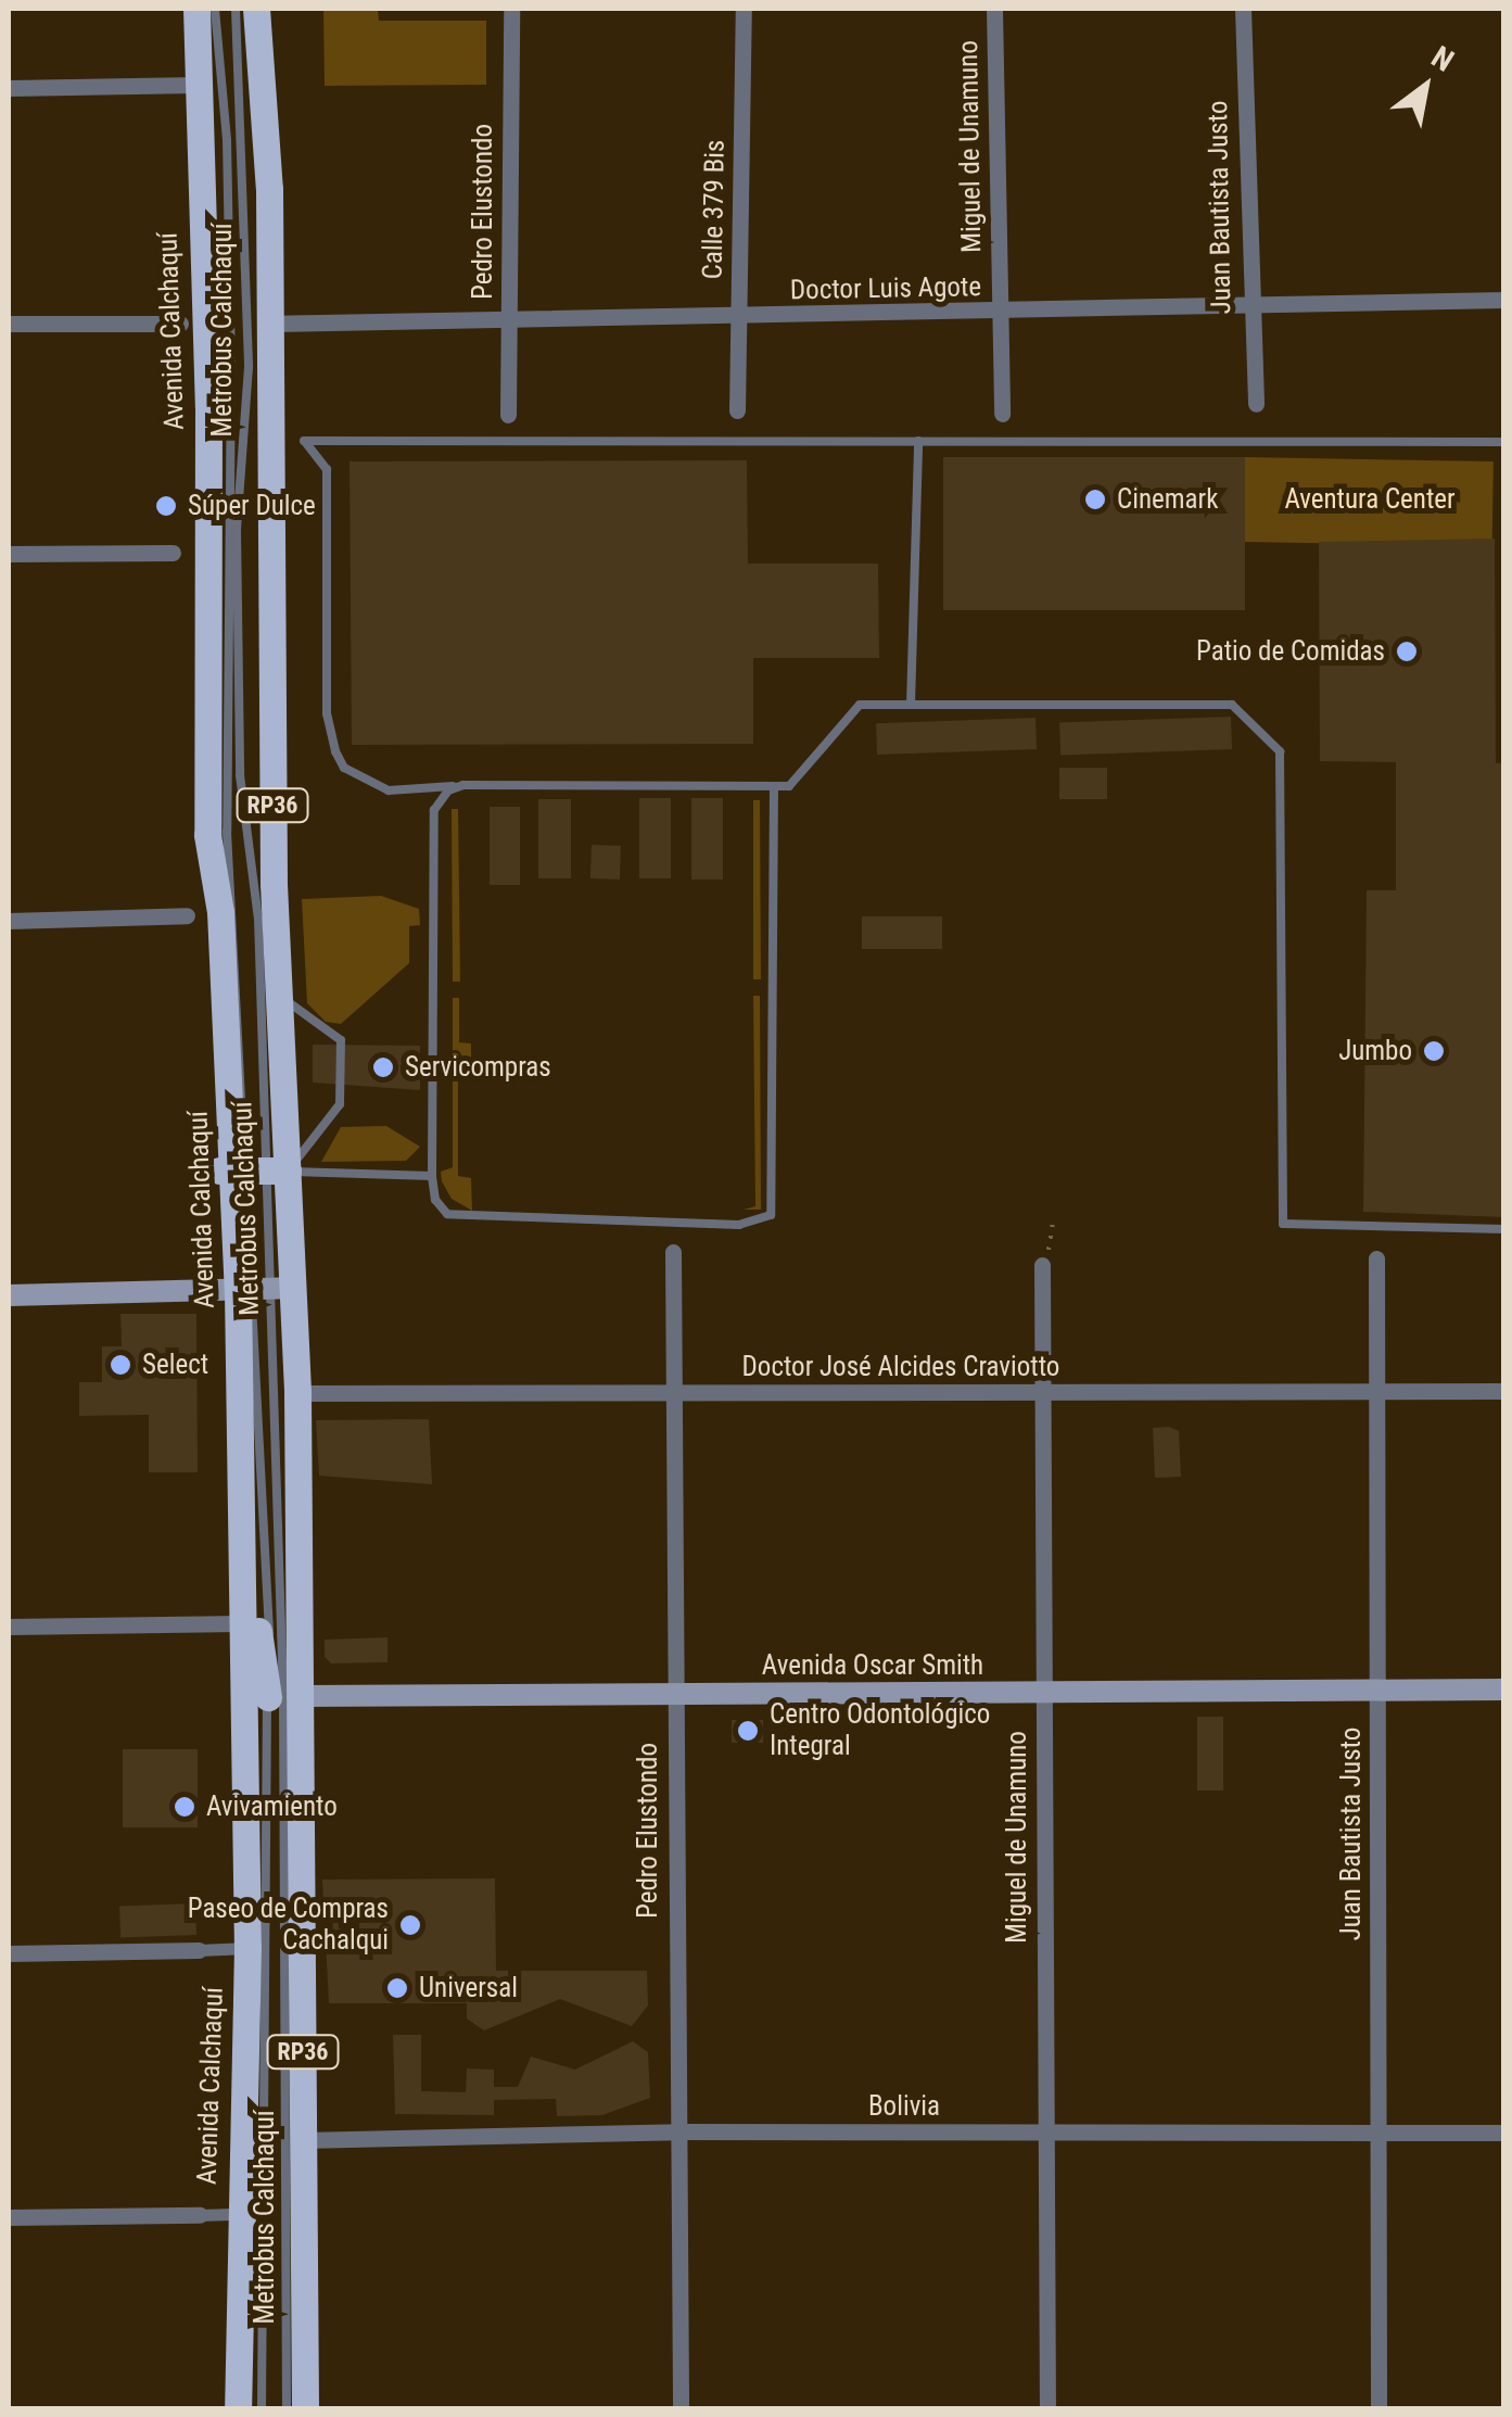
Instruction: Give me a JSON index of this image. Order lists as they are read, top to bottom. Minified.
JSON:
{"streets":{"main road":["Avenida Calchaquí","RP36","Avenida Oscar Smith"],"street":["Miguel de Unamuno","Juan Bautista Justo","Calle 379 Bis","Pedro Elustondo","Doctor Luis Agote","Doctor José Alcides Craviotto","Bolivia"],"lane":["Metrobus Calchaquí"]},"crossings":[["Miguel de Unamuno","Doctor Luis Agote"],["Miguel de Unamuno","Doctor José Alcides Craviotto"],["Miguel de Unamuno","Avenida Oscar Smith"],["Miguel de Unamuno","Bolivia"],["Juan Bautista Justo","Doctor Luis Agote"],["Juan Bautista Justo","Doctor José Alcides Craviotto"],["Juan Bautista Justo","Avenida Oscar Smith"],["Juan Bautista Justo","Bolivia"],["Calle 379 Bis","Doctor Luis Agote"],["Pedro Elustondo","Doctor Luis Agote"],["Pedro Elustondo","Doctor José Alcides Craviotto"],["Pedro Elustondo","Avenida Oscar Smith"],["Pedro Elustondo","Bolivia"],["Doctor Luis Agote","Avenida Calchaquí"],["Metrobus Calchaquí","Avenida Calchaquí"],["Metrobus Calchaquí","Avenida Oscar Smith"],["Avenida Calchaquí","Doctor José Alcides Craviotto"],["Avenida Calchaquí","Avenida Oscar Smith"],["Avenida Calchaquí","Bolivia"]],"parks":["Aventura Center"],"places":["Cinemark","Súper Dulce","Patio de Comidas","Jumbo","Servicompras","Select","Centro Odontológico Integral","Avivamiento","Paseo de Compras Cachalqui","Universal"],"north":"top right"}
